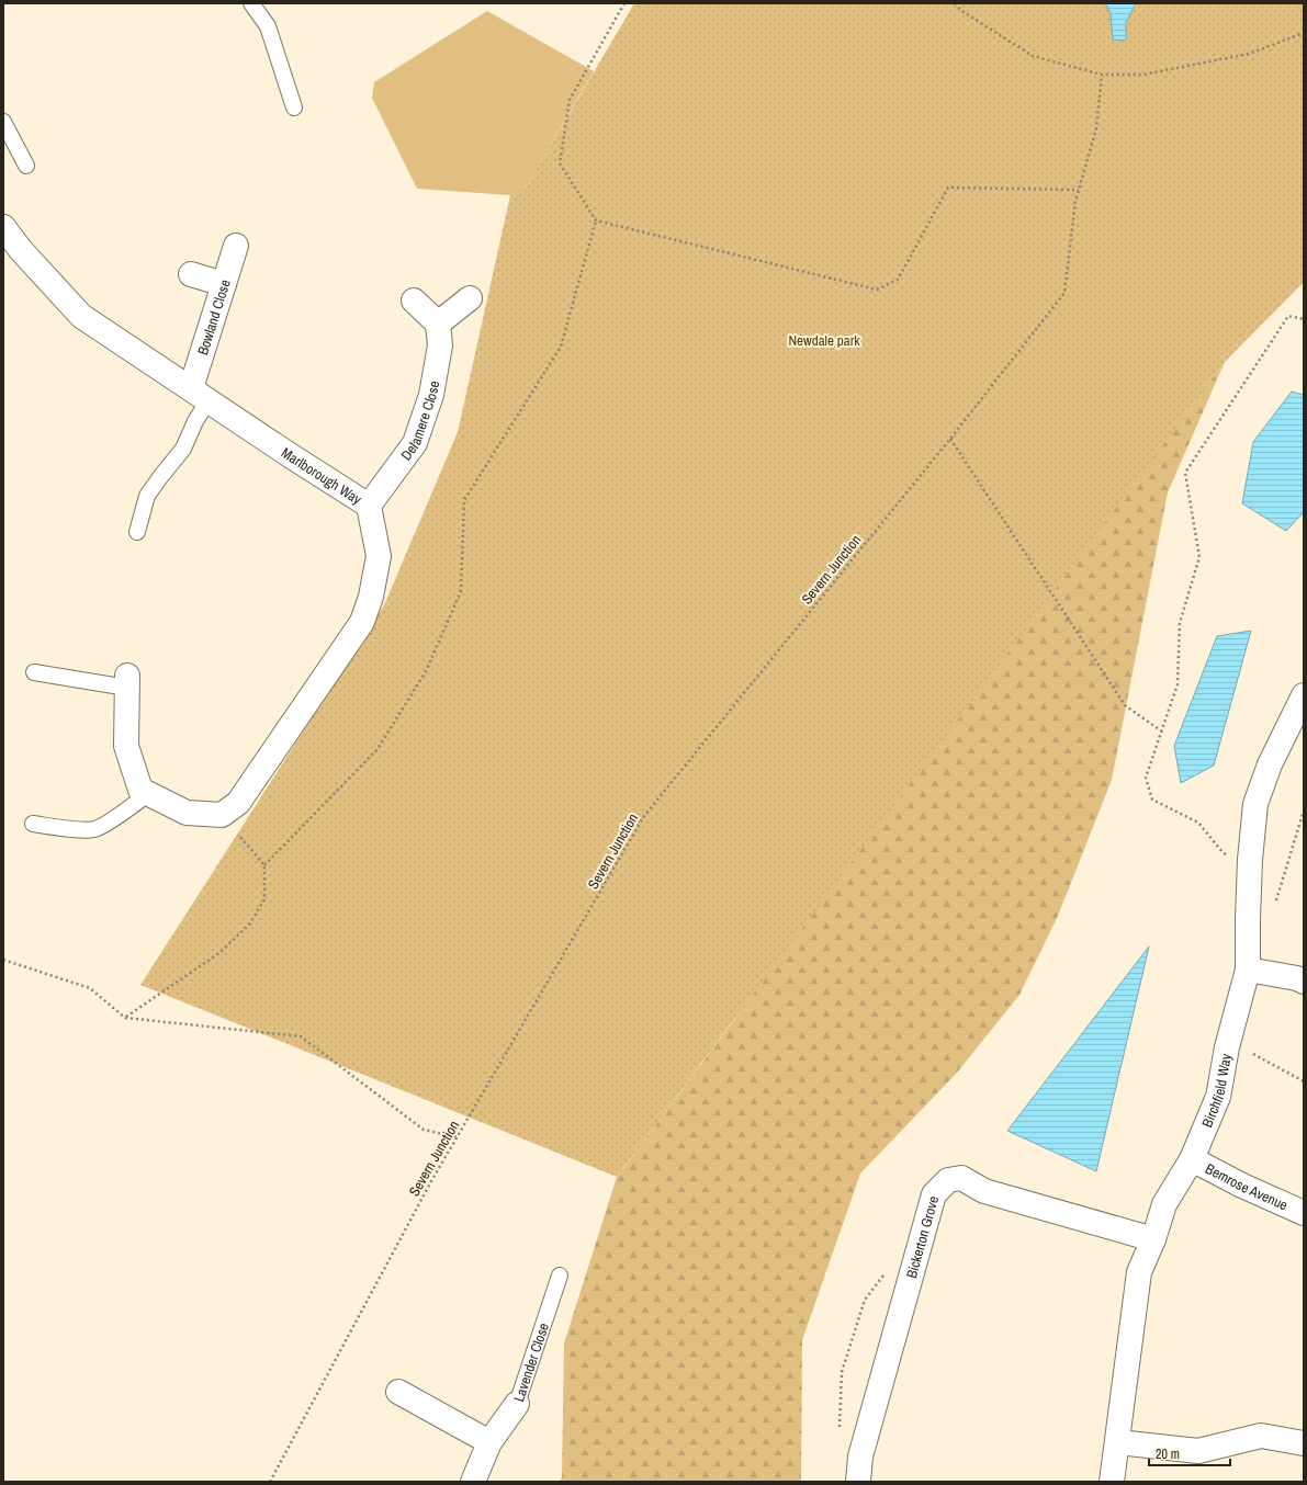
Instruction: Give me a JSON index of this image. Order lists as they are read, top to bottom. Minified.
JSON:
{"streets":{"street":["Bowland Close","Delamere Close","Marlborough Way","Birchfield Way","Bemrose Avenue","Bickerton Grove","Lavender Close"],"path":["Severn Junction"]},"crossings":[["Bowland Close","Marlborough Way"],["Delamere Close","Marlborough Way"],["Birchfield Way","Bemrose Avenue"],["Birchfield Way","Bickerton Grove"]],"parks":["Newdale park"],"scale_bar":"20 m"}
